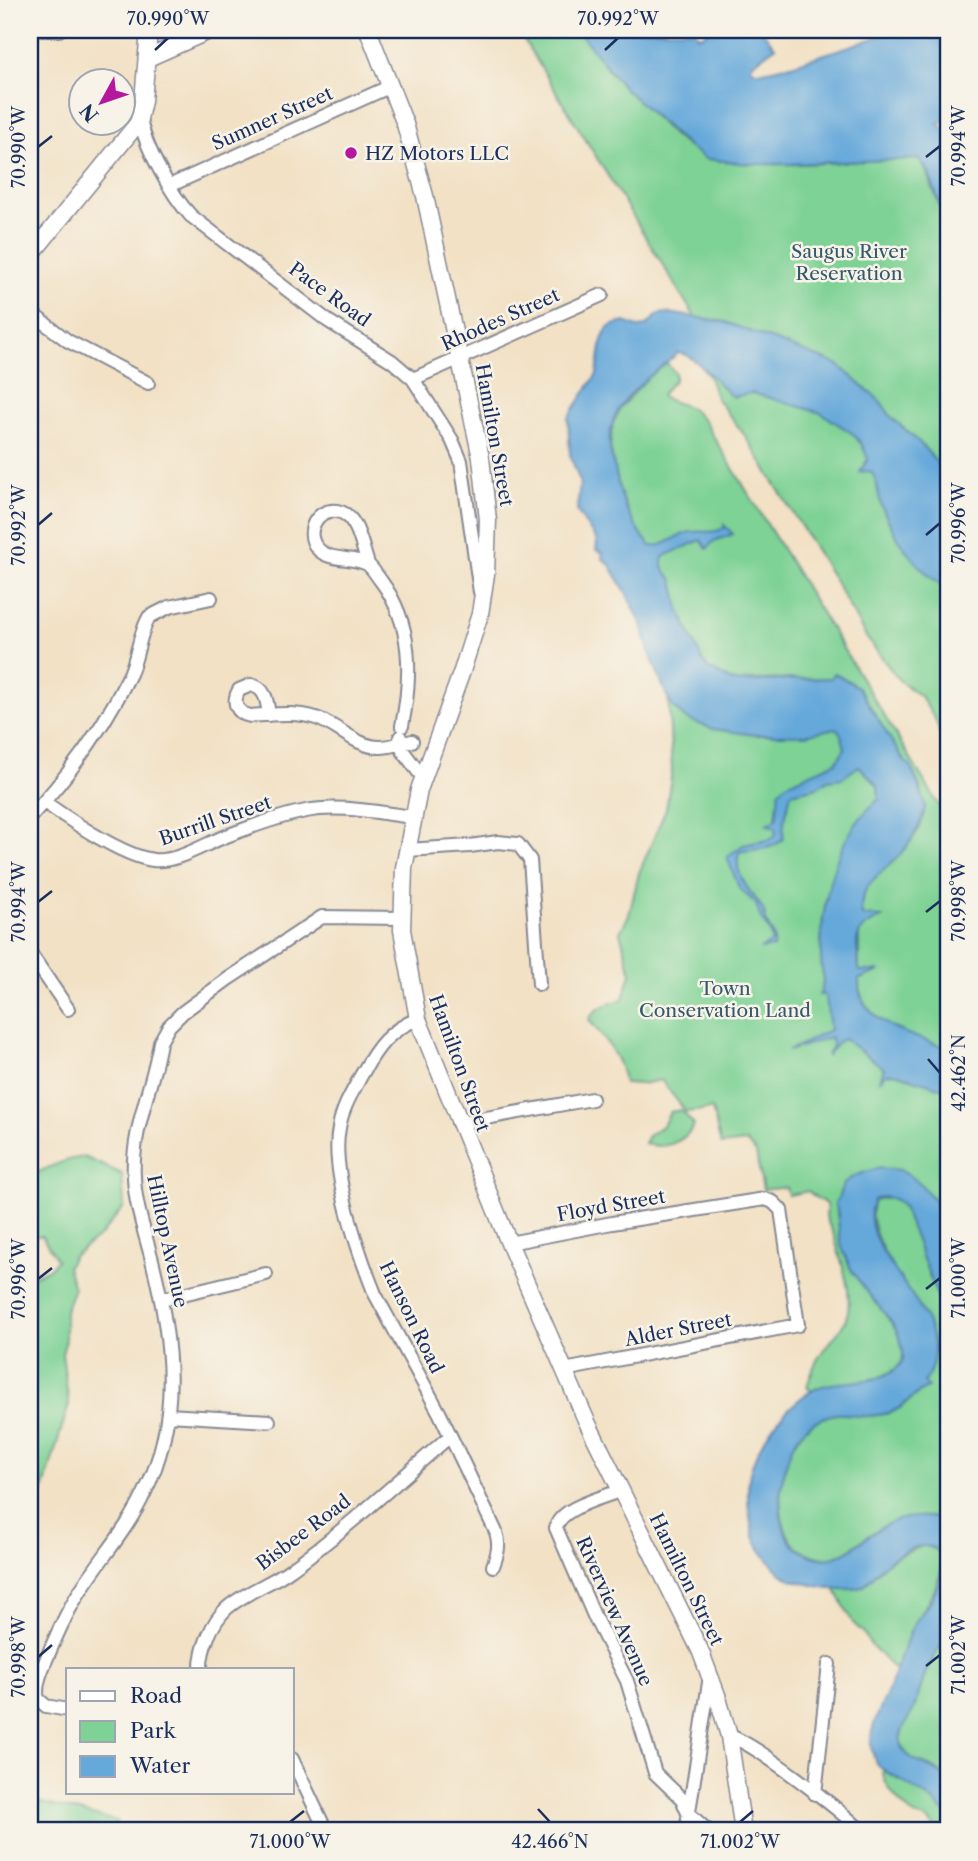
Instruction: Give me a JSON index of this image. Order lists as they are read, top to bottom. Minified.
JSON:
{"streets":{"main road":["Pace Road","Hamilton Street"],"street":["Sumner Street","Rhodes Street","Burrill Street","Floyd Street","Hilltop Avenue","Hanson Road","Alder Street","Bisbee Road","Riverview Avenue"]},"crossings":[["Sumner Street","Pace Road"],["Sumner Street","Hamilton Street"],["Pace Road","Rhodes Street"],["Pace Road","Hamilton Street"],["Rhodes Street","Hamilton Street"],["Hamilton Street","Burrill Street"],["Hamilton Street","Floyd Street"],["Hamilton Street","Hilltop Avenue"],["Hamilton Street","Hanson Road"],["Hamilton Street","Alder Street"],["Hamilton Street","Riverview Avenue"],["Floyd Street","Alder Street"],["Hanson Road","Bisbee Road"]],"parks":["Saugus River Reservation","Town Conservation Land"],"places":["HZ Motors LLC"],"legend":["Road","Park","Water"],"north":"bottom left","coordinates":["70.990°W","70.992°W","70.994°W","70.996°W","70.998°W","42.462°N","71.000°W","71.002°W","42.466°N"]}
